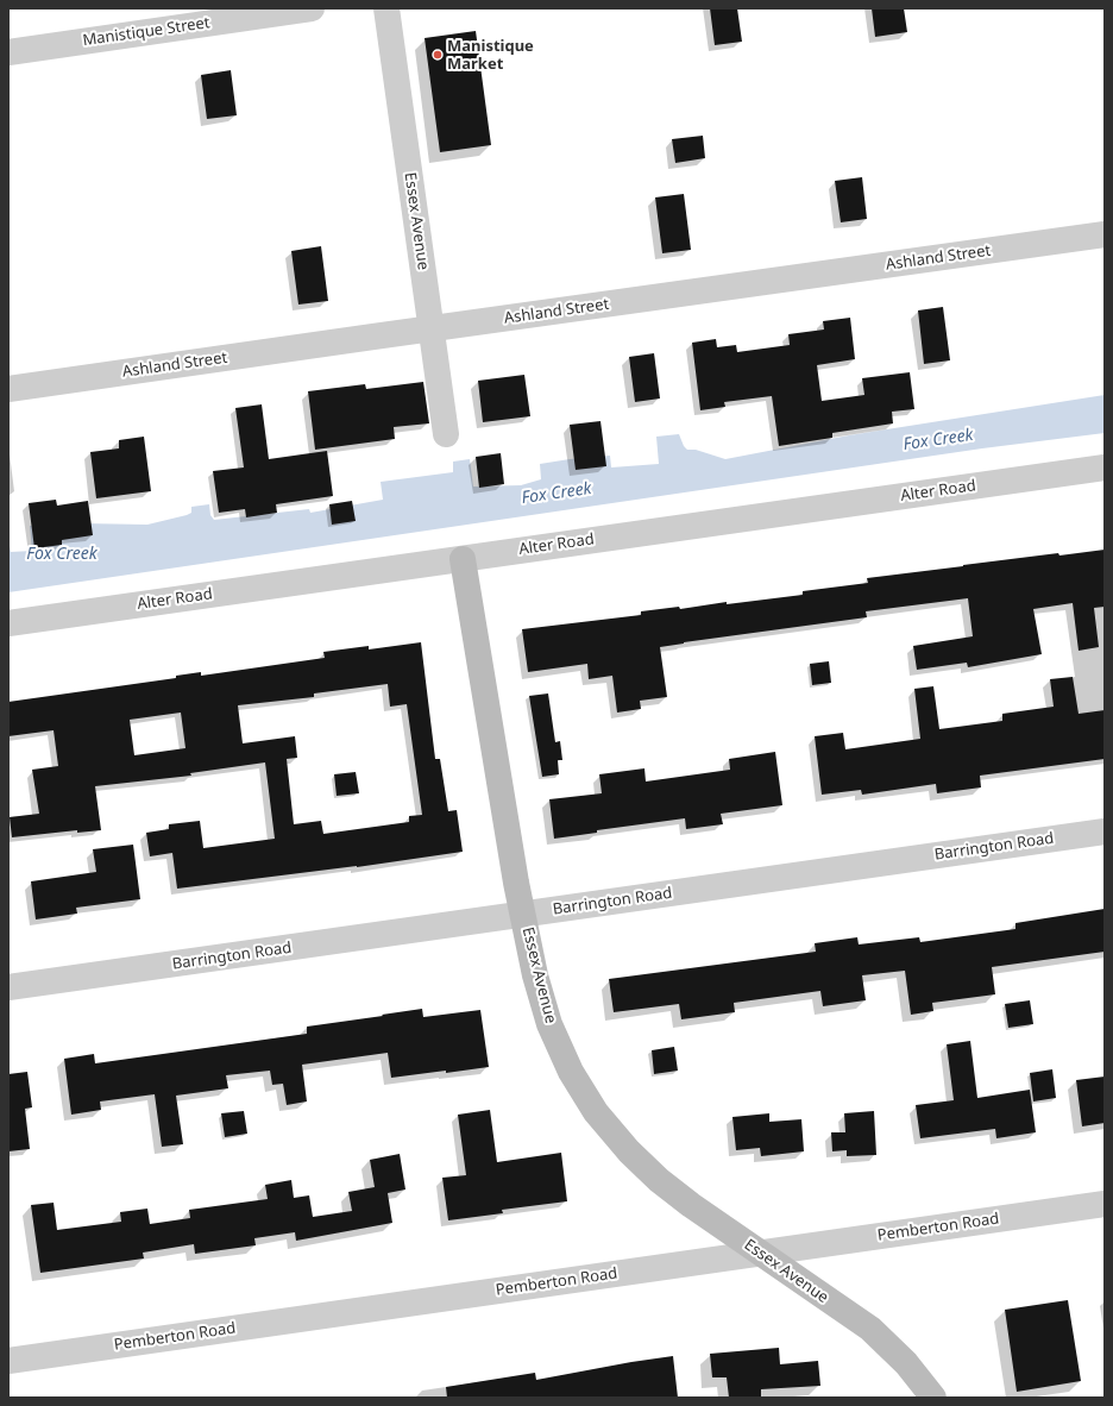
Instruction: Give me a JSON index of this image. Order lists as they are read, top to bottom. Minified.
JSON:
{"streets":{"street":["Manistique Street","Essex Avenue","Ashland Street","Alter Road","Barrington Road","Pemberton Road"]},"crossings":[["Essex Avenue","Ashland Street"],["Essex Avenue","Alter Road"],["Essex Avenue","Barrington Road"],["Essex Avenue","Pemberton Road"]],"water":["Fox Creek"],"places":["Manistique Market"]}
